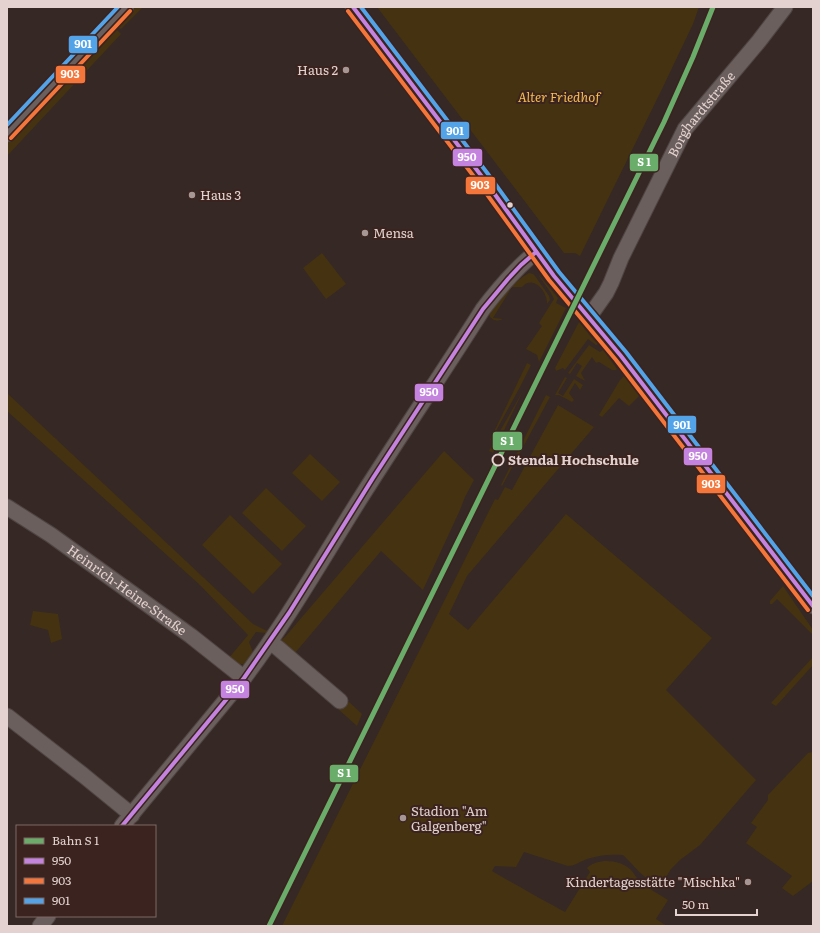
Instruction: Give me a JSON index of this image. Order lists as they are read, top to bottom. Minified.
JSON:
{"streets":{"street":["Borghardtstraße","Heinrich-Heine-Straße"]},"parks":["Alter Friedhof"],"places":["Haus 2","Haus 3","Mensa","Stendal Hochschule","Stadion \"Am Galgenberg\"","Kindertagesstätte \"Mischka\""],"lines":["transit line 950","transit line 901","transit line 903"],"legend":["Bahn S 1","950","903","901"],"scale_bar":"50 m"}
